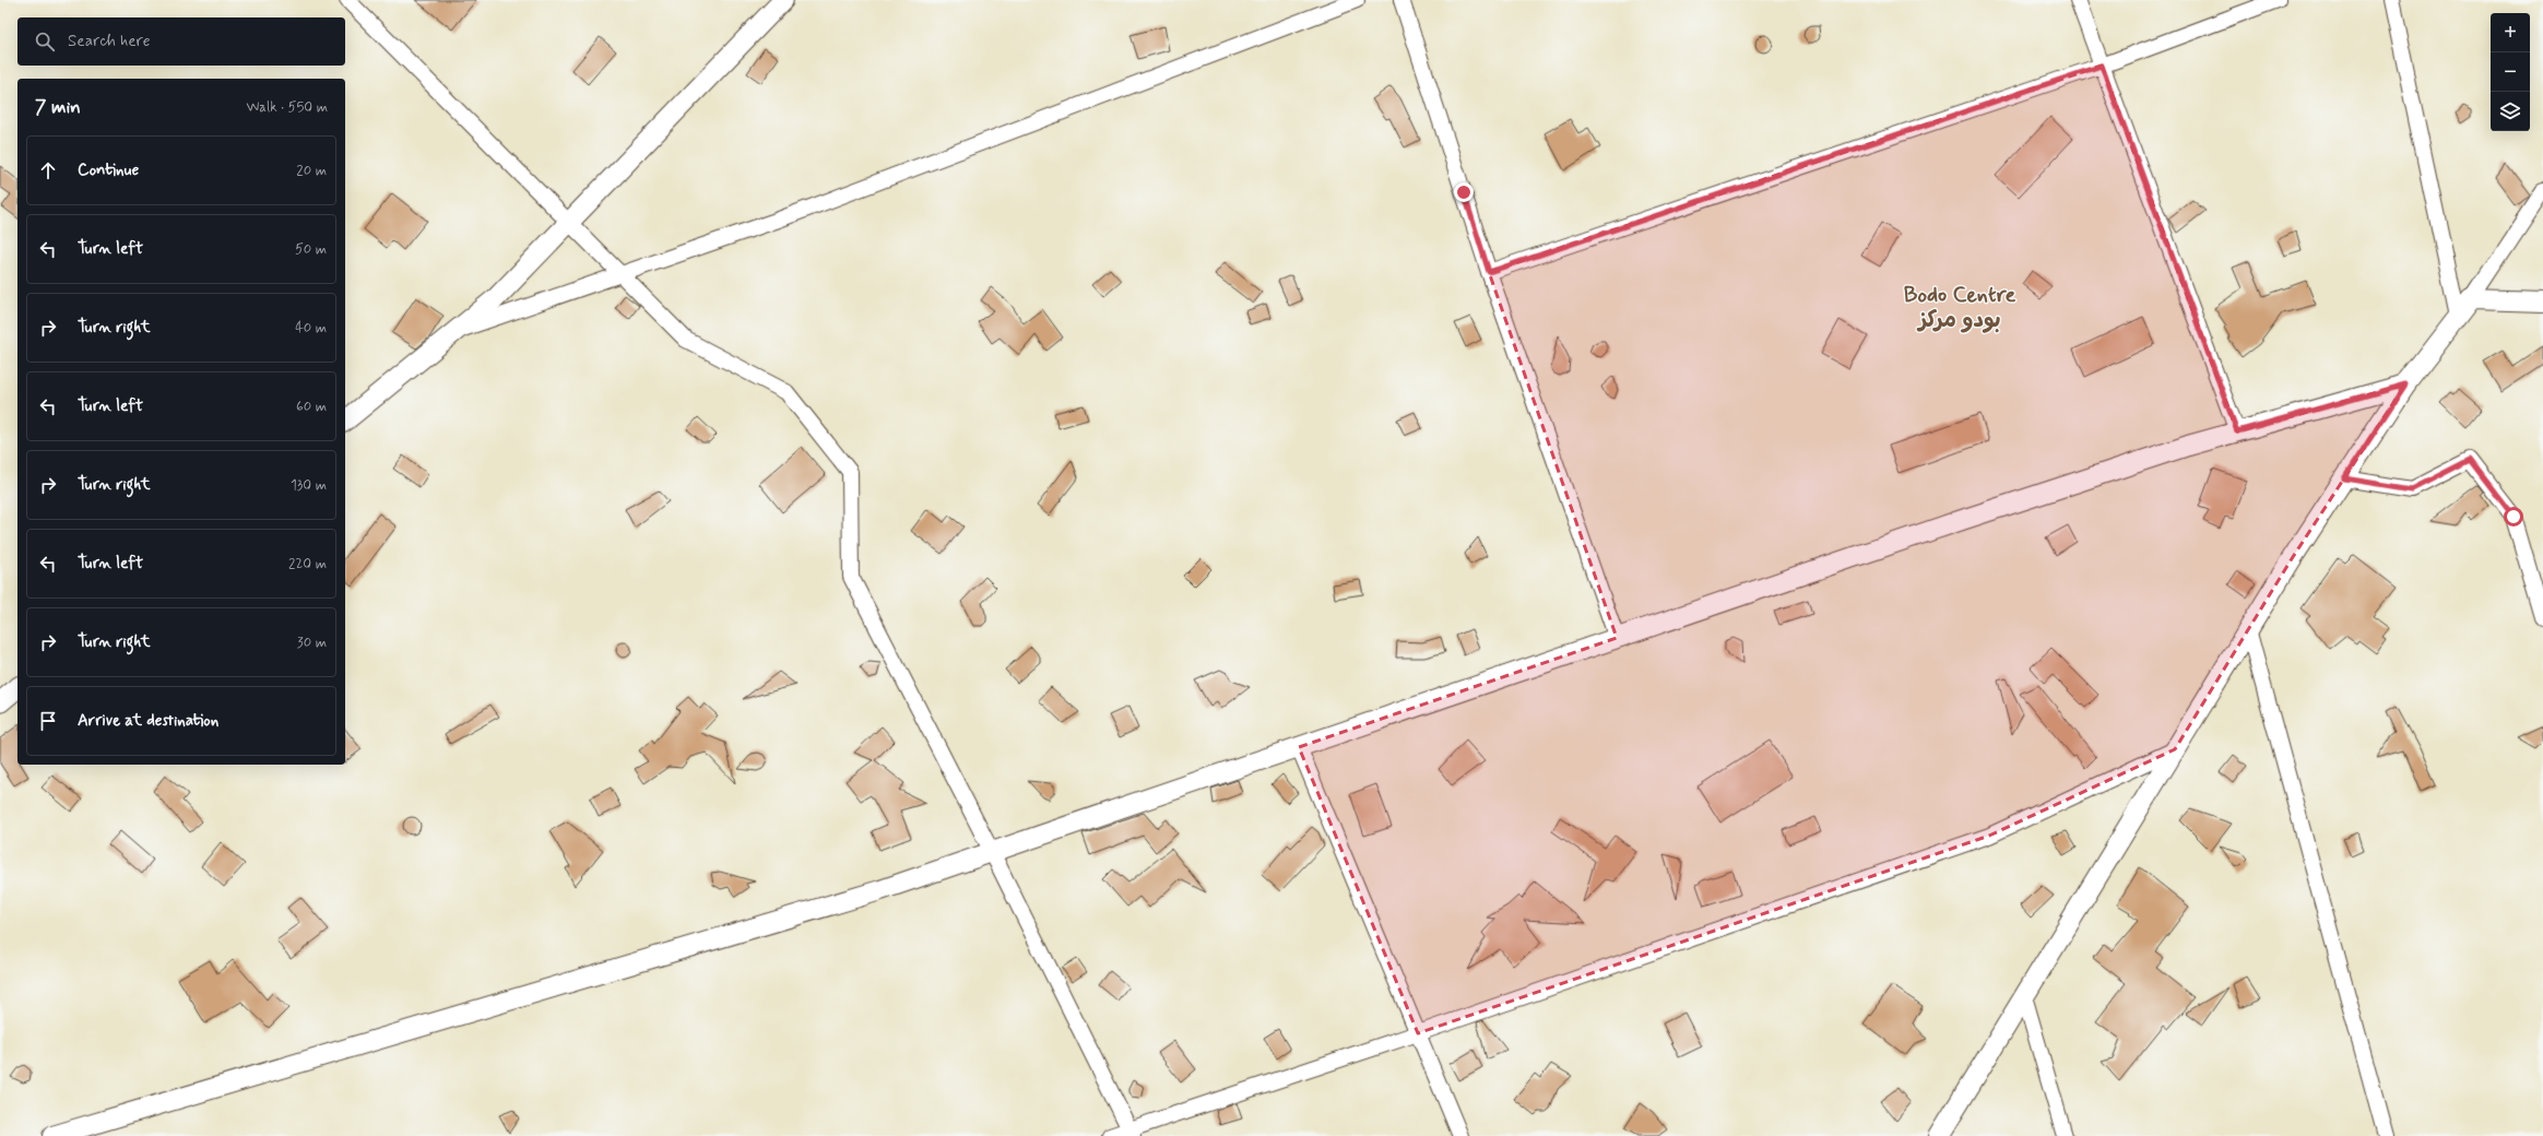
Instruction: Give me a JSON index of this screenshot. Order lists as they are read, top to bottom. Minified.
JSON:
{"districts":["Bodo Centre بودو مركز"],"page":{"map_buttons":["+","−"],"search":"Search here","heading":["7 min","Walk · 550 m"],"list":[["Continue","20 m"],["Turn left","50 m"],["Turn right","40 m"],["Turn left","60 m"],["Turn right","130 m"],["Turn left","220 m"],["Turn right","30 m"],"Arrive at destination"]}}
